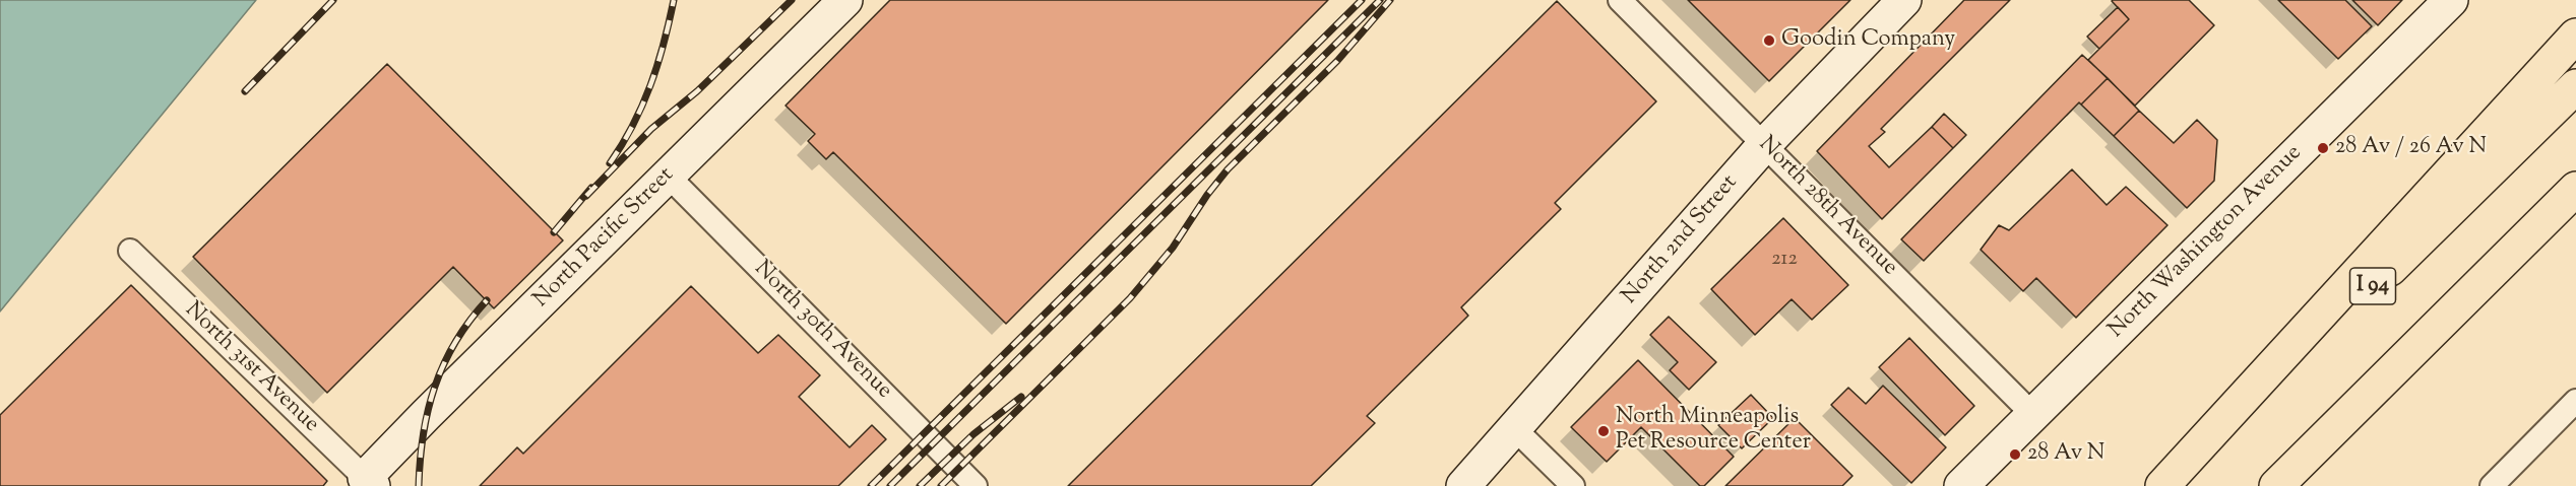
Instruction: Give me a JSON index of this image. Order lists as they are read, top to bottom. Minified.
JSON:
{"streets":{"highway":["I 94"],"street":["North 28th Avenue","North Pacific Street","North 2nd Street","North Washington Avenue","North 30th Avenue","North 31st Avenue"]},"crossings":[["North 28th Avenue","North 2nd Street"],["North 28th Avenue","North Washington Avenue"],["North Pacific Street","North 30th Avenue"],["North Pacific Street","North 31st Avenue"]],"places":["Goodin Company","28 Av / 26 Av N","North Minneapolis Pet Resource Center","28 Av N"],"house_numbers":["212"]}
